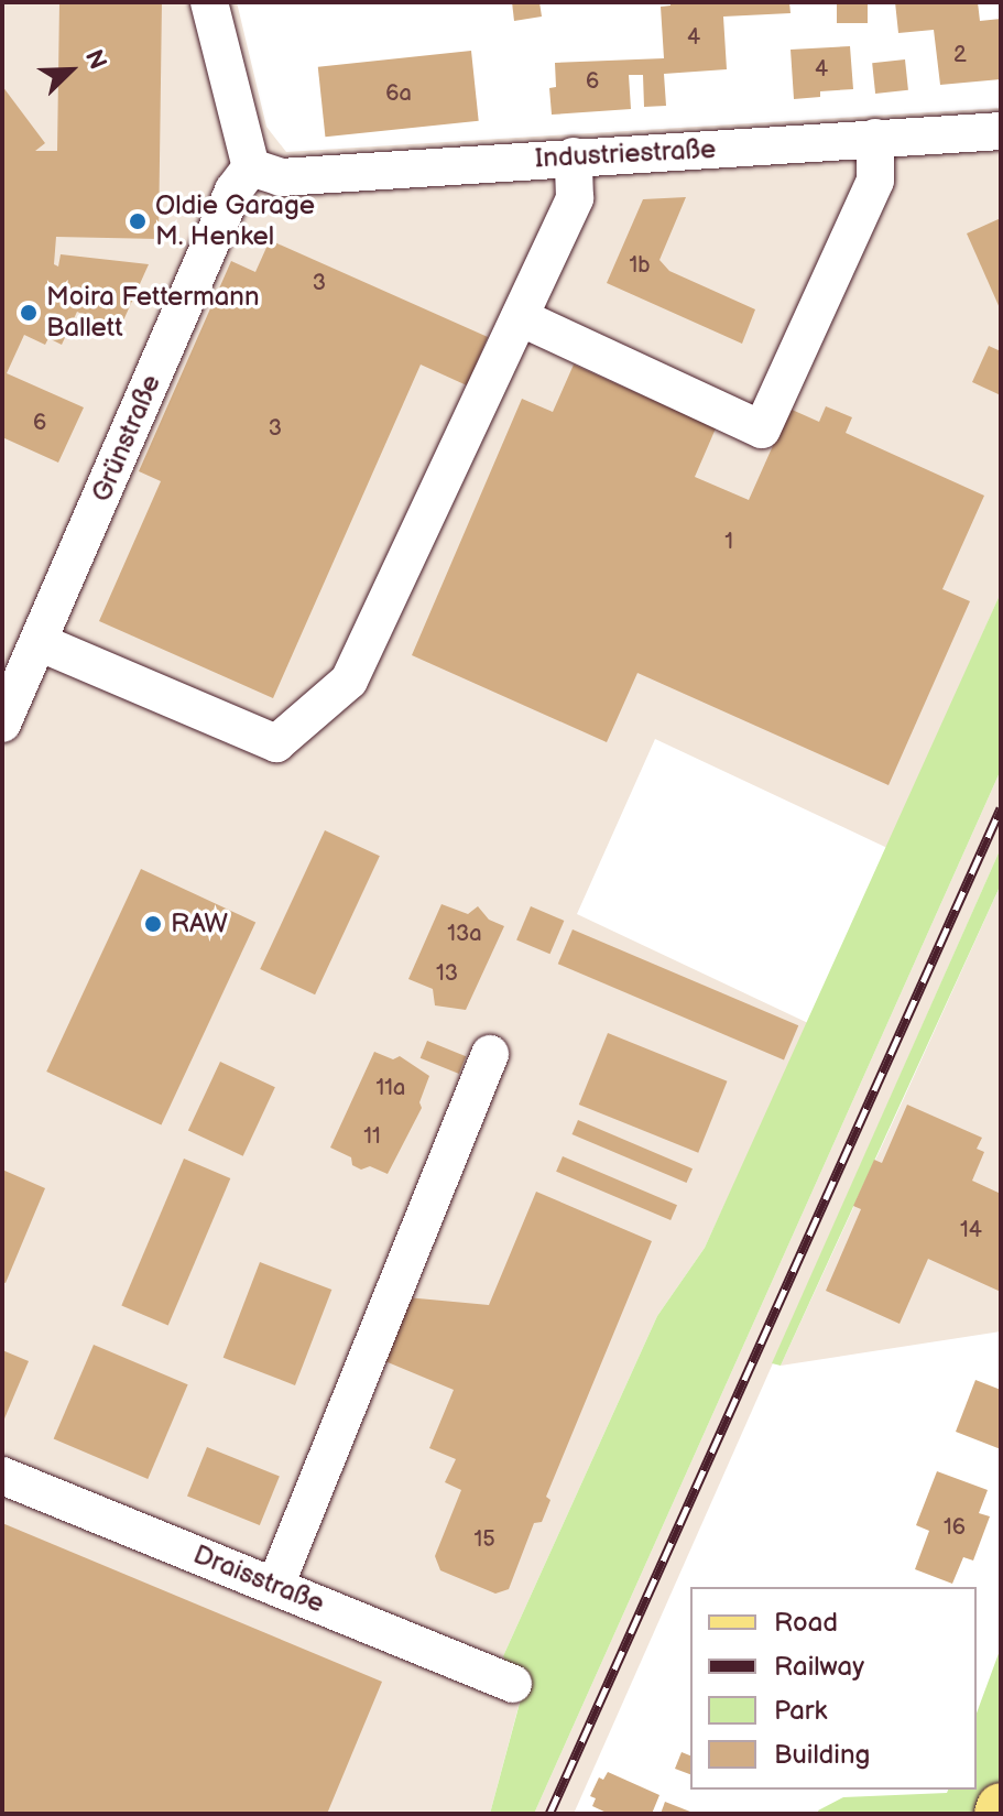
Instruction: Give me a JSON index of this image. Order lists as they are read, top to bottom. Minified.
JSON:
{"streets":{"street":["Industriestraße","Grünstraße","Draisstraße"]},"crossings":[["Industriestraße","Grünstraße"]],"places":["Oldie Garage M. Henkel","Moira Fettermann Ballett","RAW"],"house_numbers":["4","2","4","6","6a","1b","3","6","3","1","13a","13","11a","11","14","16","15"],"legend":["Road","Railway","Park","Building"],"north":"top right"}
